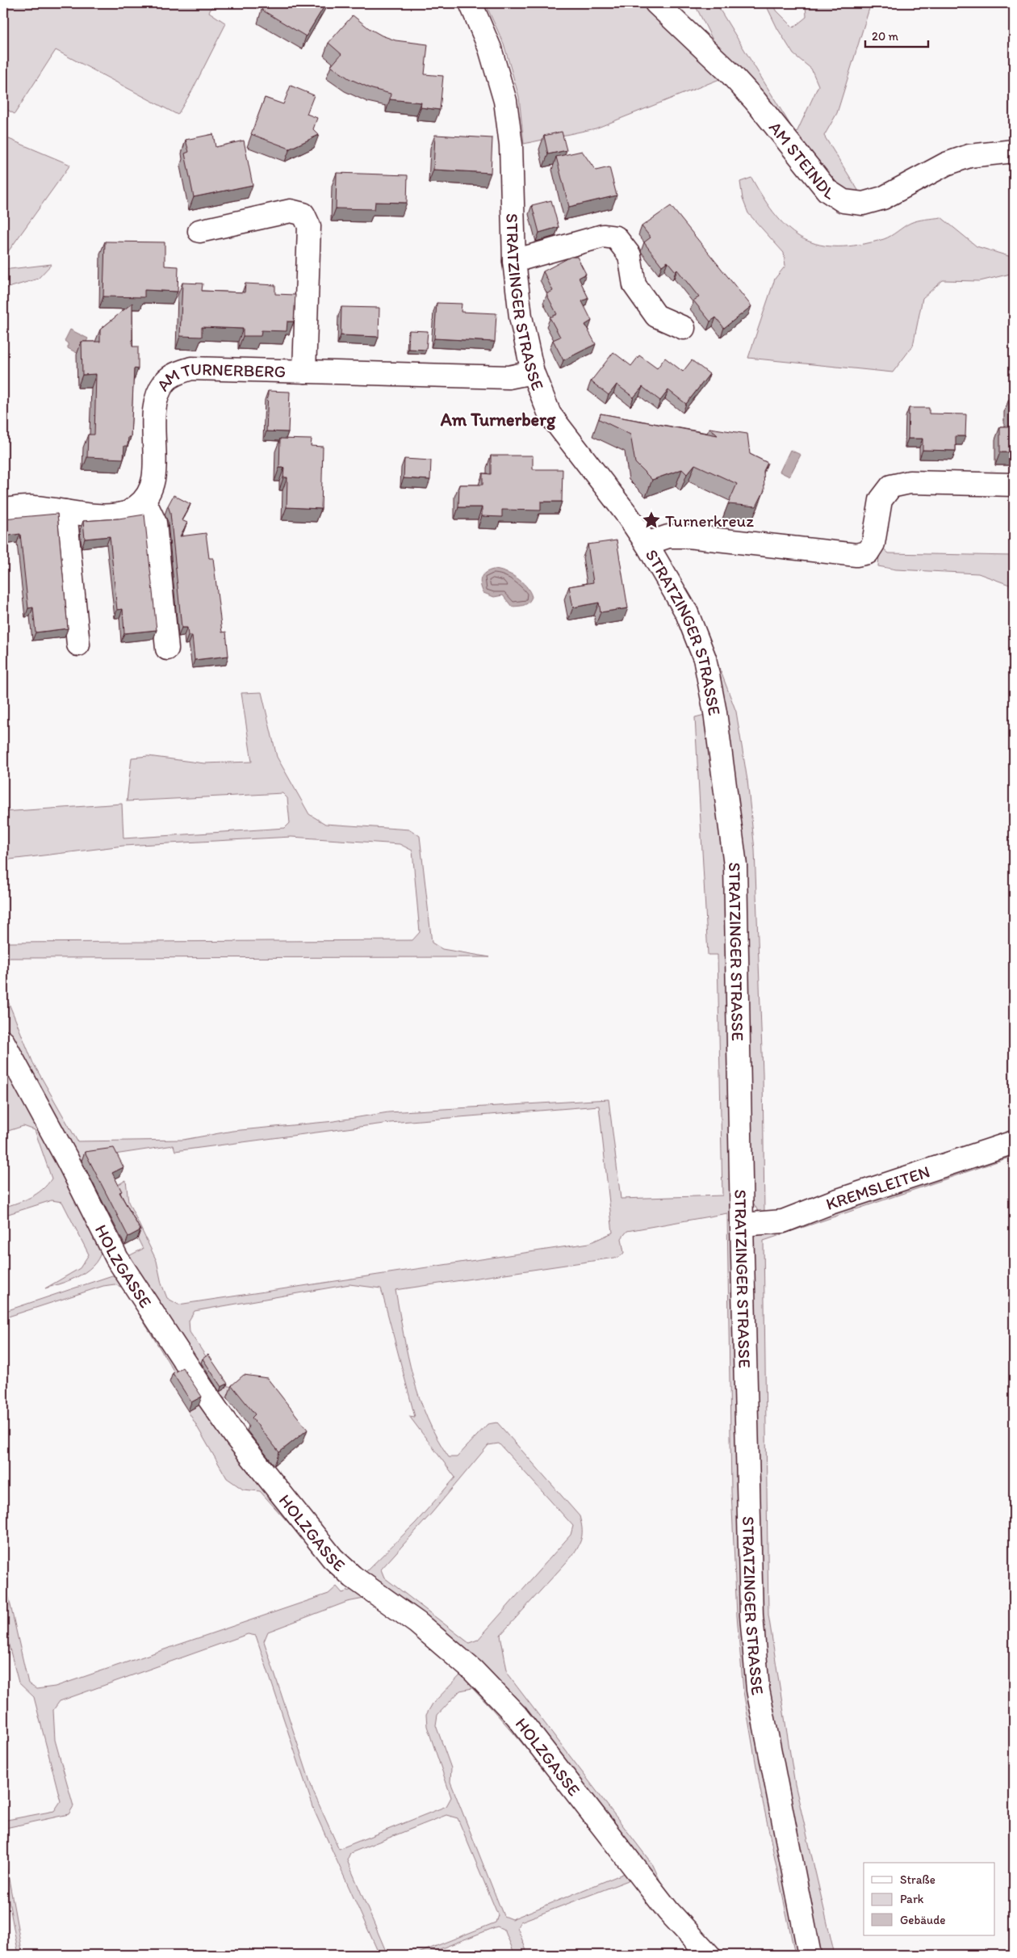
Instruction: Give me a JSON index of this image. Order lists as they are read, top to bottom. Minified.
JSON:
{"streets":{"street":["AM STEINDL","STRATZINGER STRASSE","AM TURNERBERG","KREMSLEITEN","HOLZGASSE"]},"crossings":[["STRATZINGER STRASSE","AM TURNERBERG"],["STRATZINGER STRASSE","KREMSLEITEN"]],"districts":["Am Turnerberg"],"places":{"place":["Turnerkreuz"]},"legend":["Straße","Park","Gebäude"],"scale_bar":"20 m"}
